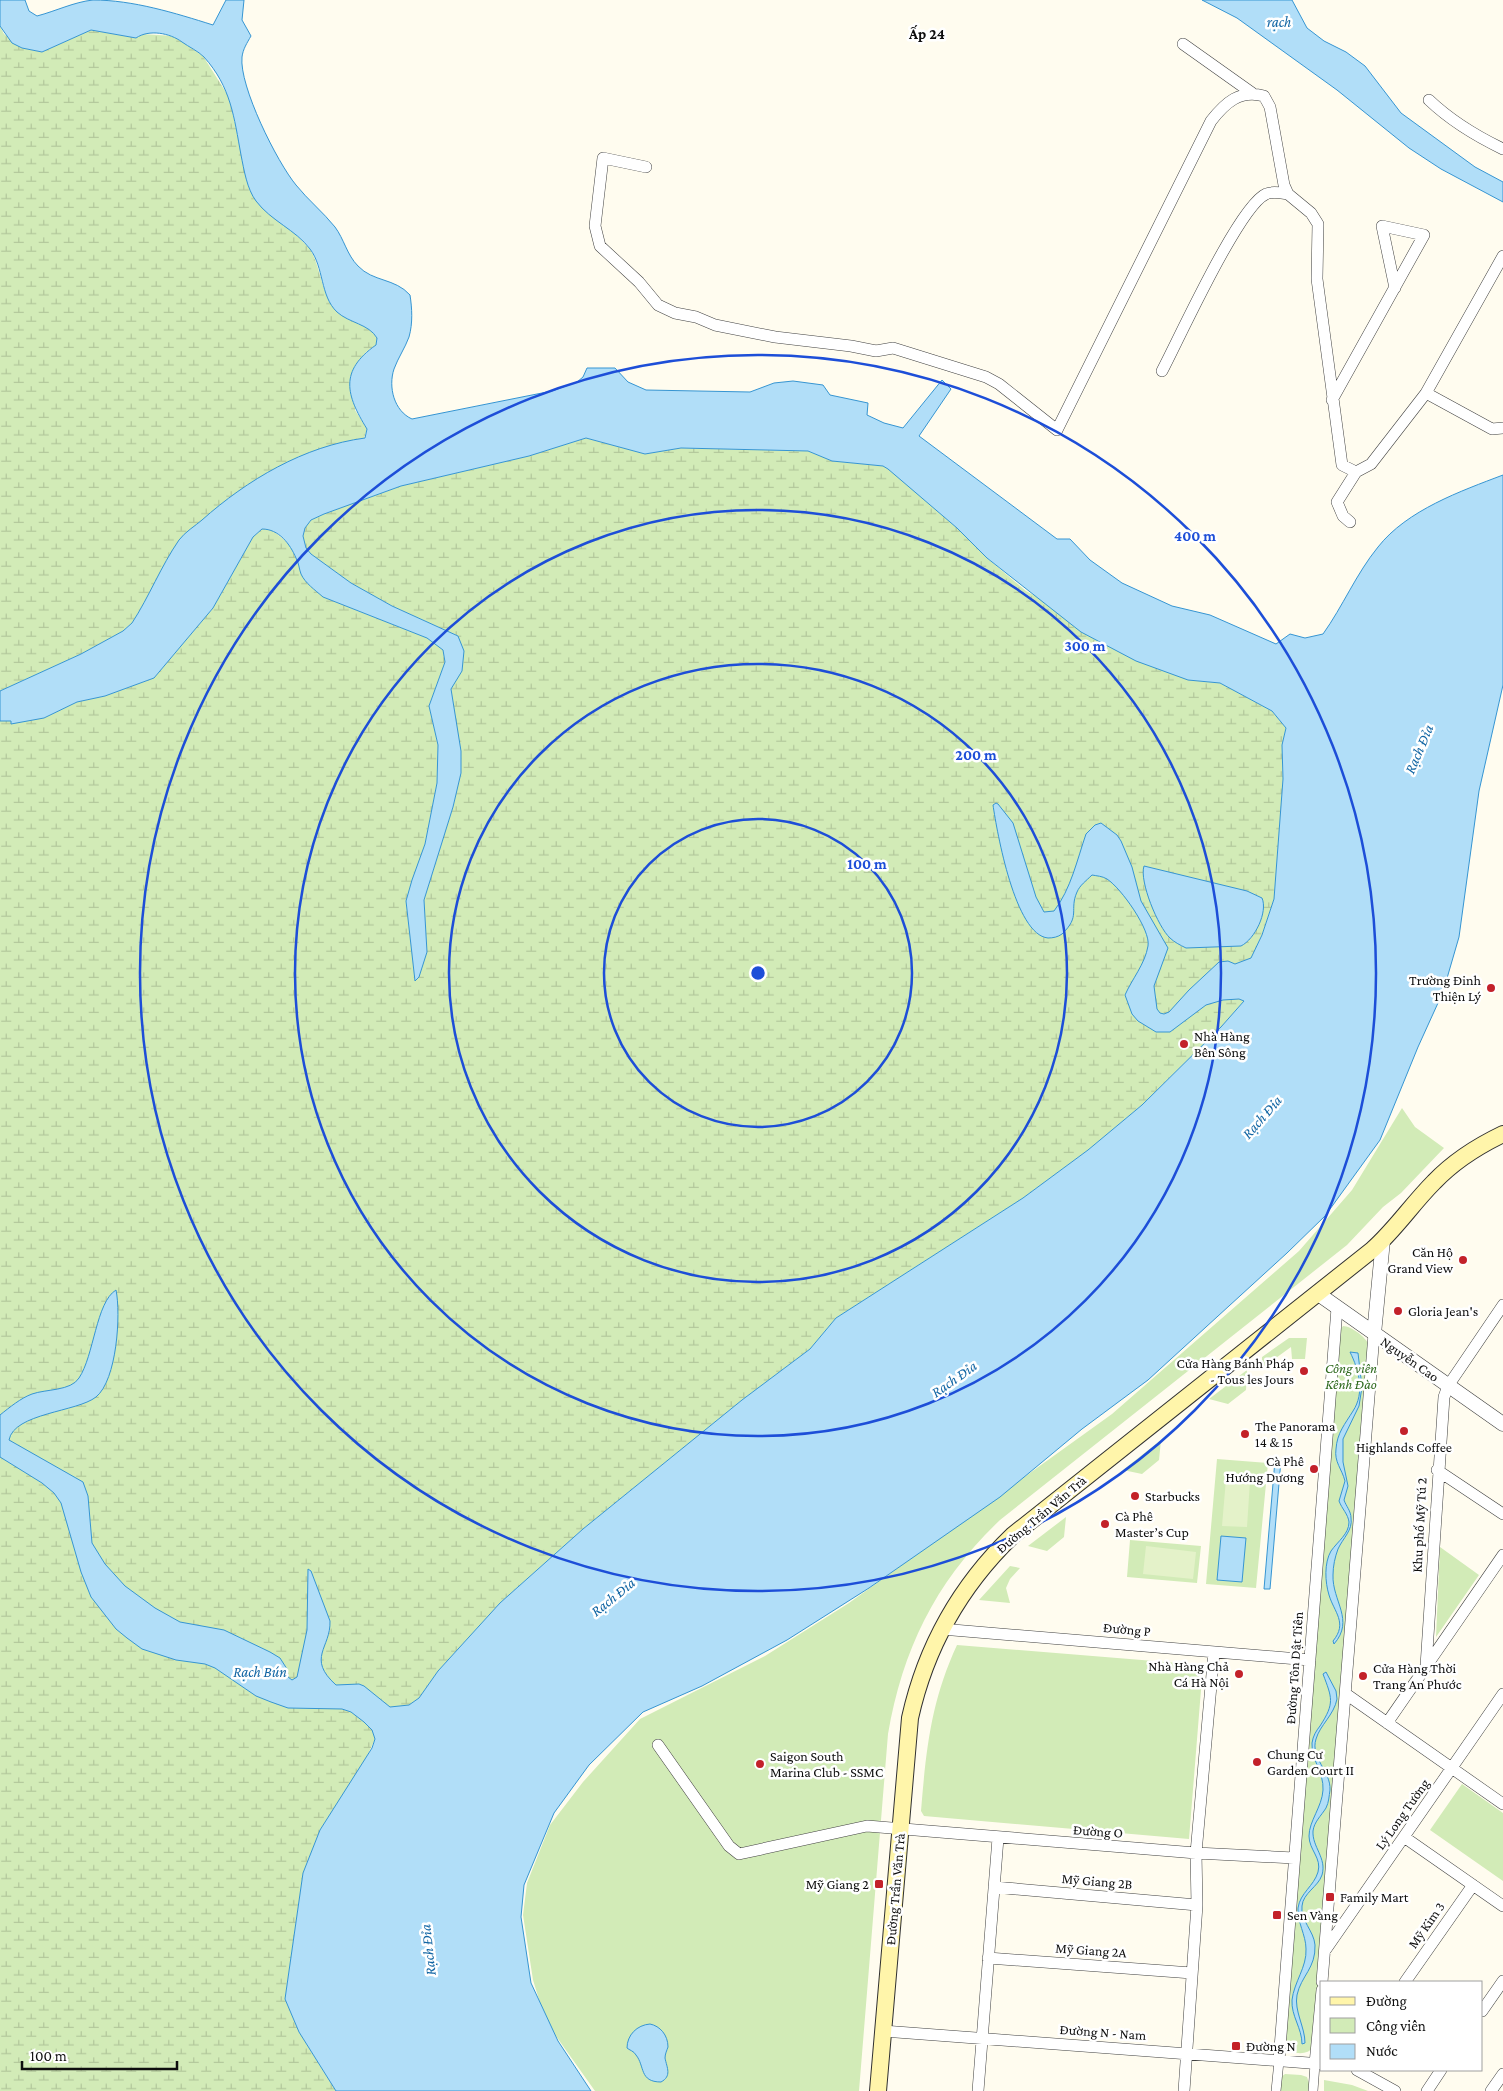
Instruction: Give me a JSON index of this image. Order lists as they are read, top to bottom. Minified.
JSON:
{"streets":{"main road":["Đường Trần Văn Trà"],"street":["Nguyễn Cao","Khu phố Mỹ Tú 2","Đường P","Đường Tôn Dật Tiên","Lý Long Tường","Đường O","Mỹ Giang 2B","Mỹ Kim 3","Mỹ Giang 2A","Đường N - Nam"]},"crossings":[["Nguyễn Cao","Đường Trần Văn Trà"],["Nguyễn Cao","Khu phố Mỹ Tú 2"],["Nguyễn Cao","Đường Tôn Dật Tiên"],["Đường Trần Văn Trà","Đường P"],["Đường Trần Văn Trà","Đường O"],["Đường Trần Văn Trà","Đường N - Nam"],["Đường P","Đường Tôn Dật Tiên"],["Đường Tôn Dật Tiên","Đường O"],["Đường Tôn Dật Tiên","Đường N - Nam"]],"districts":["Ấp 24"],"water":["rạch","Rạch Đỉa","Rạch Bún"],"parks":["Công viên Kênh Đào"],"places":{"other":["Trường Đinh Thiện Lý","Nhà Hàng Bên Sông","Căn Hộ Grand View","Gloria Jean's","Cửa Hàng Bánh Pháp - Tous les Jours","Highlands Coffee","The Panorama 14 & 15","Cà Phê Hướng Dương","Starbucks","Cà Phê Master’s Cup","Nhà Hàng Chả Cá Hà Nội","Cửa Hàng Thời Trang An Phước","Chung Cư Garden Court II","Saigon South Marina Club - SSMC"],"transit":["Mỹ Giang 2","Family Mart","Sen Vàng","Đường N"]},"legend":["Đường","Công viên","Nước"],"scale_bar":"100 m","rings":["400 m","300 m","200 m","100 m"]}
